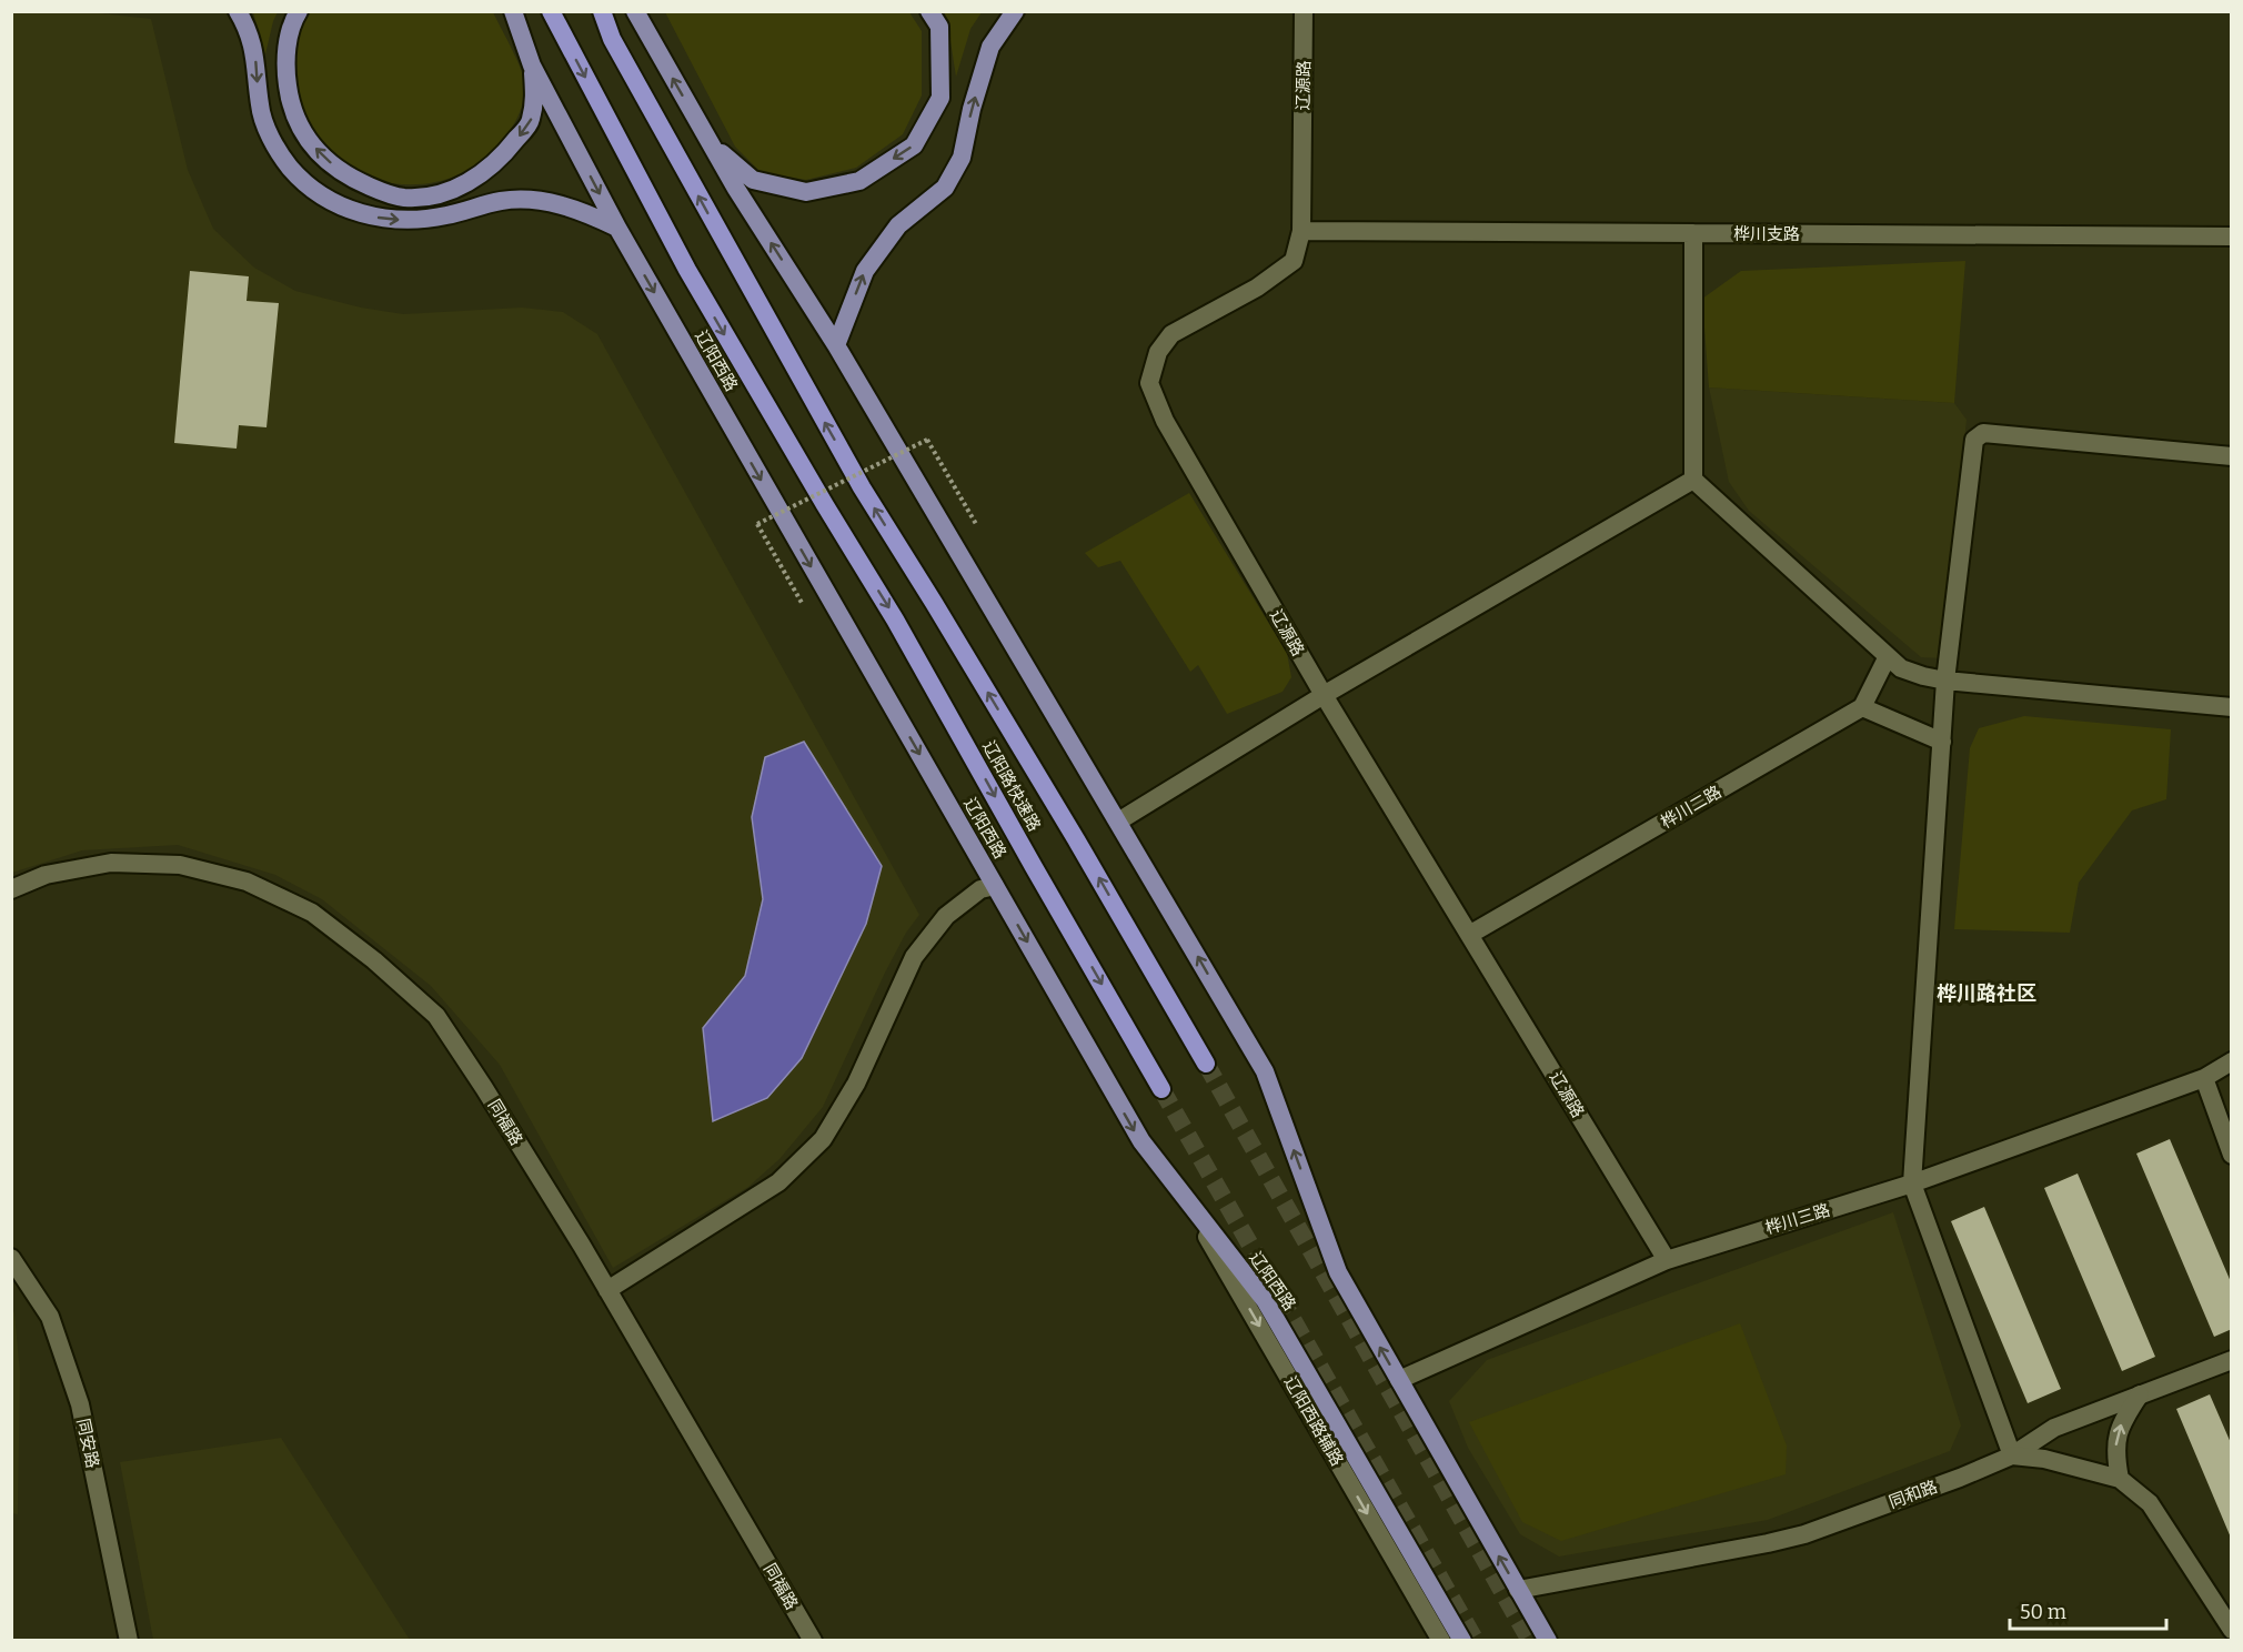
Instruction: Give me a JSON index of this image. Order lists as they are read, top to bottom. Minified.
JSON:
{"streets":{"highway":["辽阳西路","辽阳路快速路"],"street":["辽源路","桦川支路","桦川二路","同福路","桦川三路","辽阳西路辅路","同安路","同和路"]},"crossings":[["辽源路","桦川支路"],["辽源路","桦川二路"],["辽源路","桦川三路"],["辽阳西路","辽阳路快速路"],["辽阳西路","辽阳西路辅路"]],"one_way":["辽阳西路辅路"],"districts":["桦川路社区"],"scale_bar":"50 m"}
